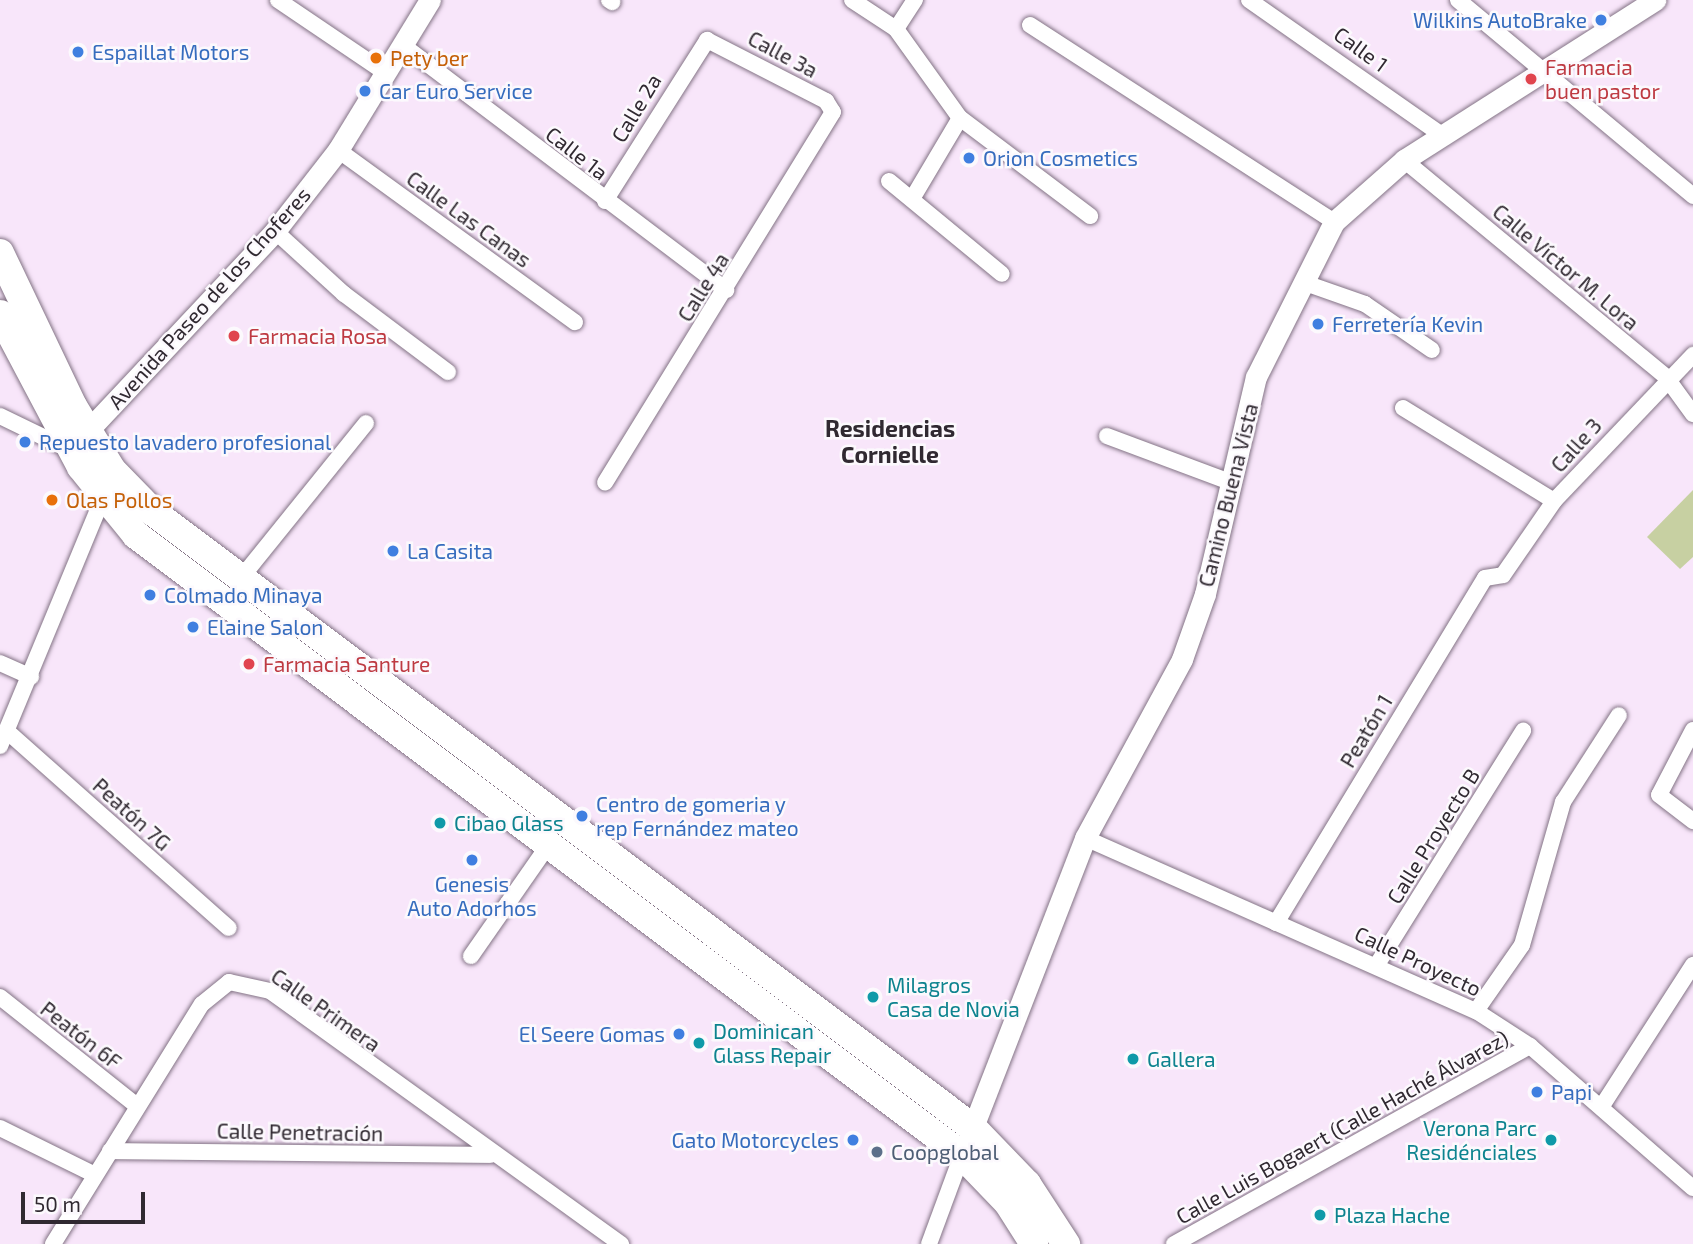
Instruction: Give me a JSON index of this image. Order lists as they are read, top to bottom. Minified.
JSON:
{"streets":{"street":["Calle 1","Calle 3a","Calle 2a","Calle 1a","Calle Las Canas","Calle Víctor M. Lora","Calle 4a","Avenida Paseo de los Choferes","Calle 3","Camino Buena Vista","Peatón 1","Peatón 7G","Calle Proyecto B","Calle Proyecto","Calle Primera","Peatón 6F","Calle Luis Bogaert (Calle Haché Álvarez)","Calle Penetración"]},"crossings":[["Calle 1","Camino Buena Vista"],["Calle 3a","Calle 2a"],["Calle 3a","Calle 4a"],["Calle 2a","Calle 1a"],["Calle 1a","Calle 4a"],["Calle 1a","Avenida Paseo de los Choferes"],["Calle Las Canas","Avenida Paseo de los Choferes"],["Calle Víctor M. Lora","Calle 3"],["Calle Víctor M. Lora","Camino Buena Vista"],["Calle 3","Peatón 1"],["Camino Buena Vista","Calle Proyecto"],["Peatón 1","Calle Proyecto"],["Calle Proyecto B","Calle Proyecto"],["Calle Proyecto","Calle Luis Bogaert (Calle Haché Álvarez)"],["Calle Primera","Peatón 6F"],["Calle Primera","Calle Penetración"]],"districts":["Residencias Cornielle"],"places":["Wilkins AutoBrake","Espaillat Motors","Pety ber","Farmacia buen pastor","Car Euro Service","Orion Cosmetics","Ferretería Kevin","Farmacia Rosa","Repuesto lavadero profesional","Olas Pollos","La Casita","Colmado Minaya","Elaine Salon","Farmacia Santure","Centro de gomeria y rep Fernández mateo","Cibao Glass","Genesis Auto Adorhos","Milagros Casa de Novia","El Seere Gomas","Dominican Glass Repair","Gallera","Papi","Gato Motorcycles","Verona Parc Residénciales","Coopglobal","Plaza Hache"],"scale_bar":"50 m"}
